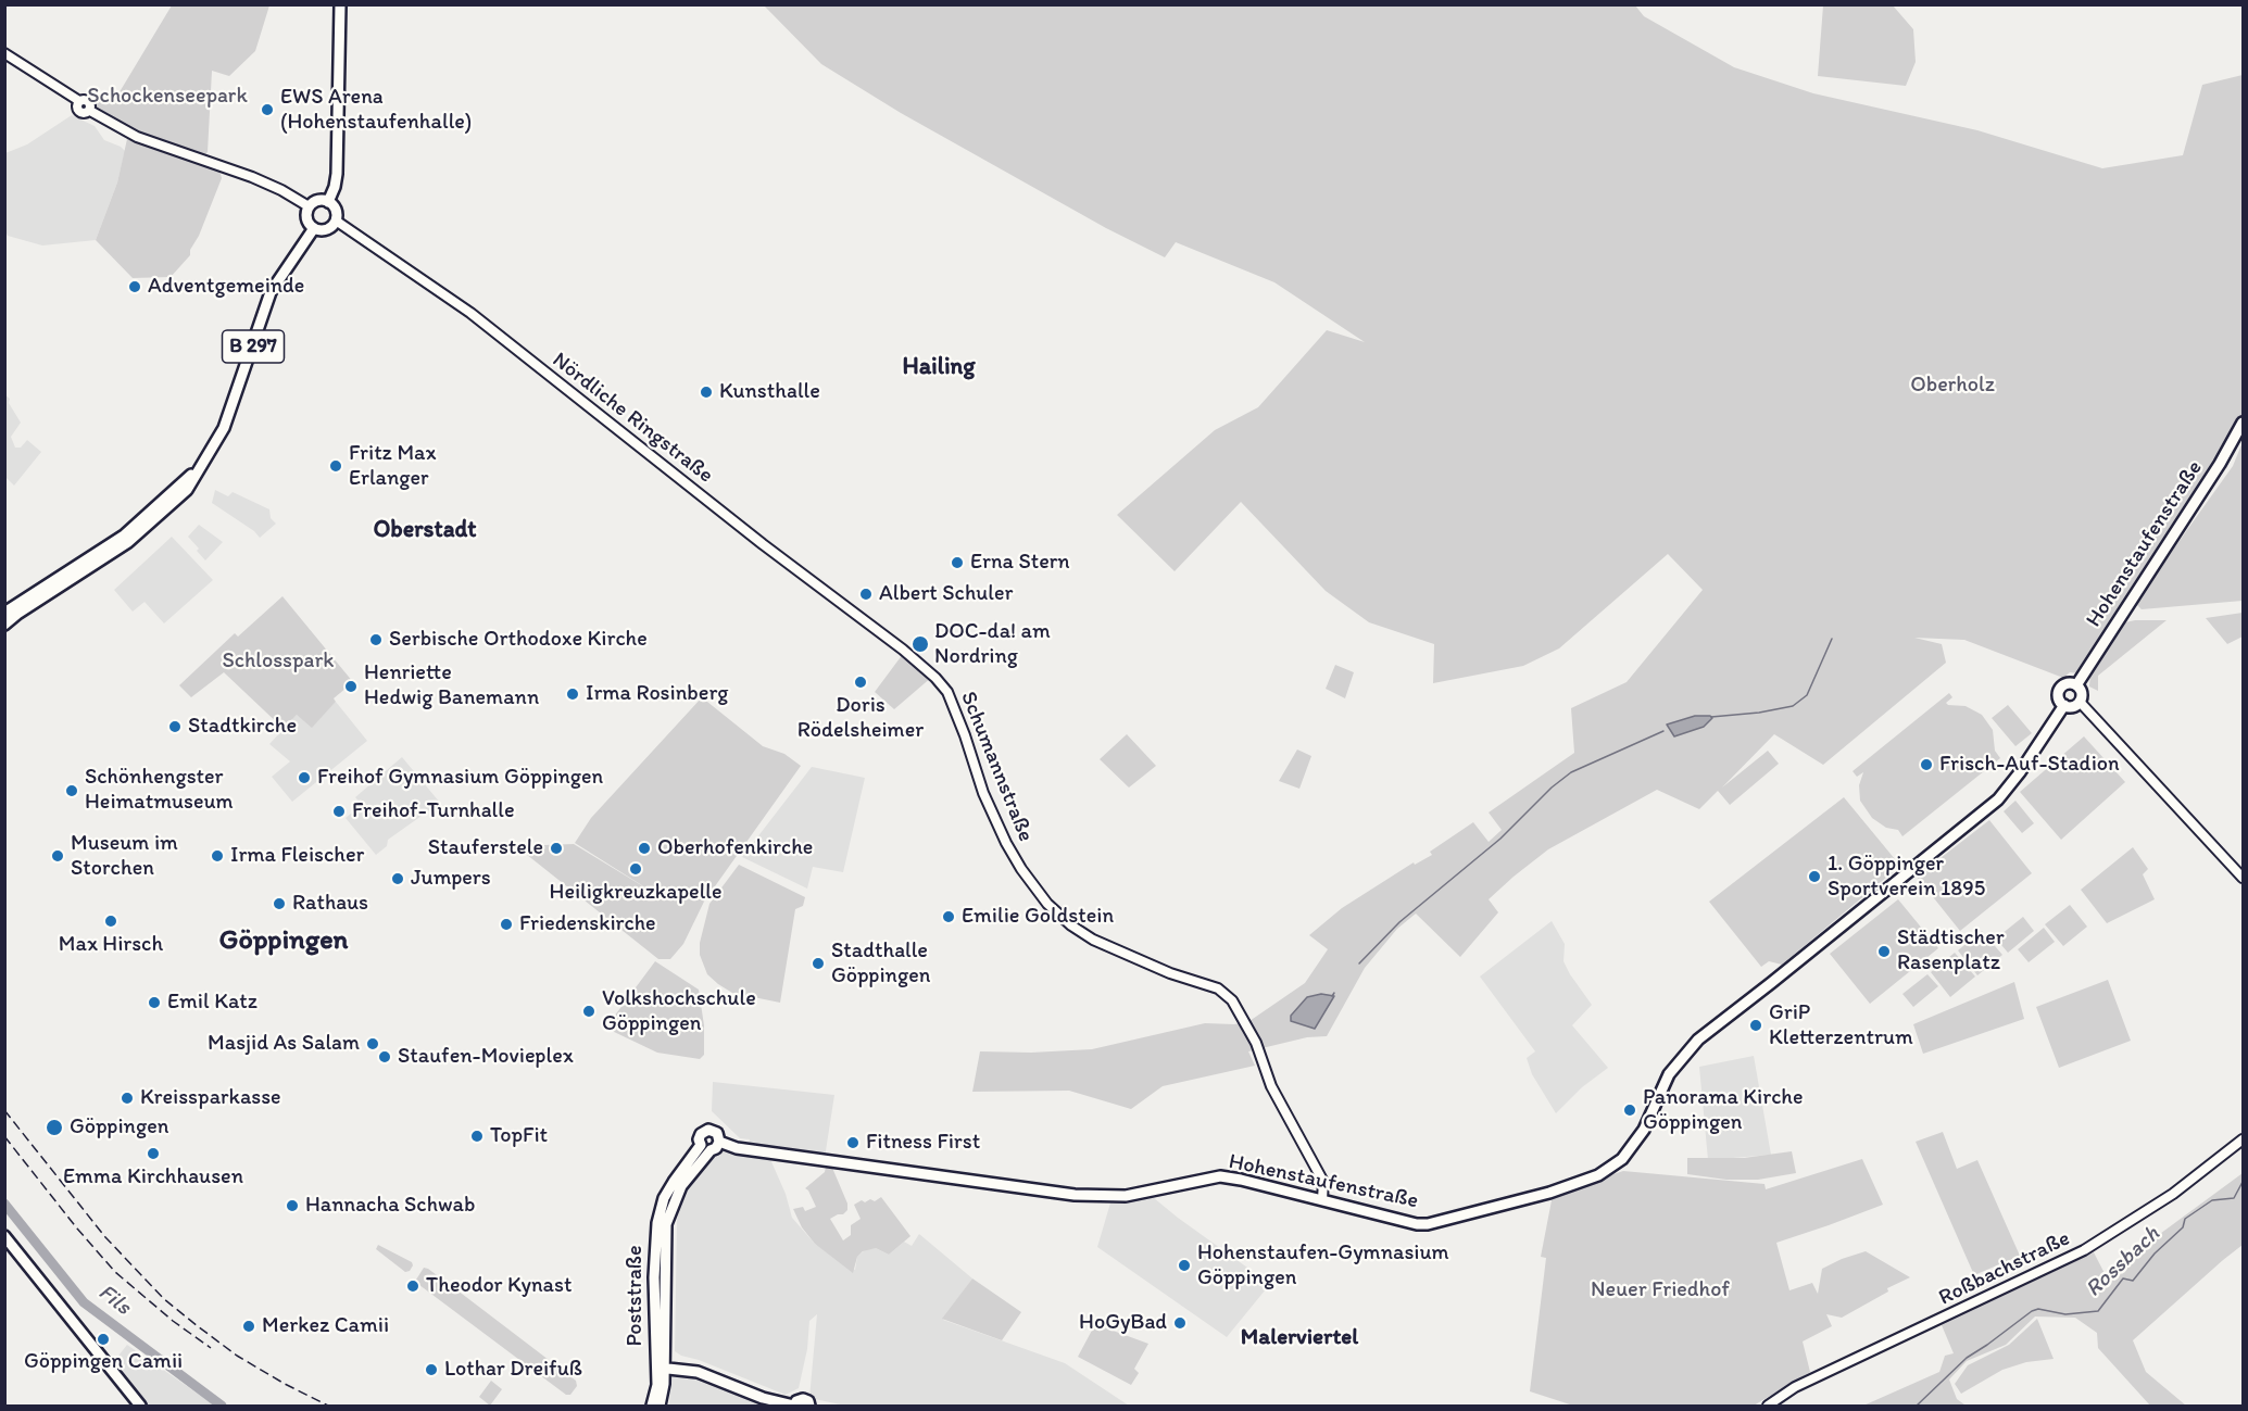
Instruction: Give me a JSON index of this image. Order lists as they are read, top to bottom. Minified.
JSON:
{"streets":{"main road":["B 297","Hohenstaufenstraße","Poststraße"],"street":["Nördliche Ringstraße","Schumannstraße","Roßbachstraße"]},"crossings":[["B 297","Nördliche Ringstraße"],["Nördliche Ringstraße","Schumannstraße"],["Hohenstaufenstraße","Schumannstraße"],["Hohenstaufenstraße","Poststraße"]],"districts":["Hailing","Oberstadt","Göppingen","Malerviertel"],"water":["Rossbach","Fils"],"parks":["Schockenseepark","Oberholz","Schlosspark","Neuer Friedhof"],"places":["EWS Arena (Hohenstaufenhalle)","Adventgemeinde","Kunsthalle","Fritz Max Erlanger","Erna Stern","Albert Schuler","Serbische Orthodoxe Kirche","DOC-da! am Nordring","Doris Rödelsheimer","Henriette Hedwig Banemann","Irma Rosinberg","Stadtkirche","Frisch-Auf-Stadion","Freihof Gymnasium Göppingen","Schönhengster Heimatmuseum","Freihof-Turnhalle","Stauferstele","Oberhofenkirche","Museum im Storchen","Irma Fleischer","Heiligkreuzkapelle","1. Göppinger Sportverein 1895","Jumpers","Rathaus","Emilie Goldstein","Max Hirsch","Friedenskirche","Städtischer Rasenplatz","Stadthalle Göppingen","Emil Katz","Volkshochschule Göppingen","GriP Kletterzentrum","Masjid As Salam","Staufen-Movieplex","Kreissparkasse","Panorama Kirche Göppingen","Göppingen","TopFit","Fitness First","Emma Kirchhausen","Hannacha Schwab","Hohenstaufen-Gymnasium Göppingen","Theodor Kynast","HoGyBad","Merkez Camii","Göppingen Camii","Lothar Dreifuß"]}
